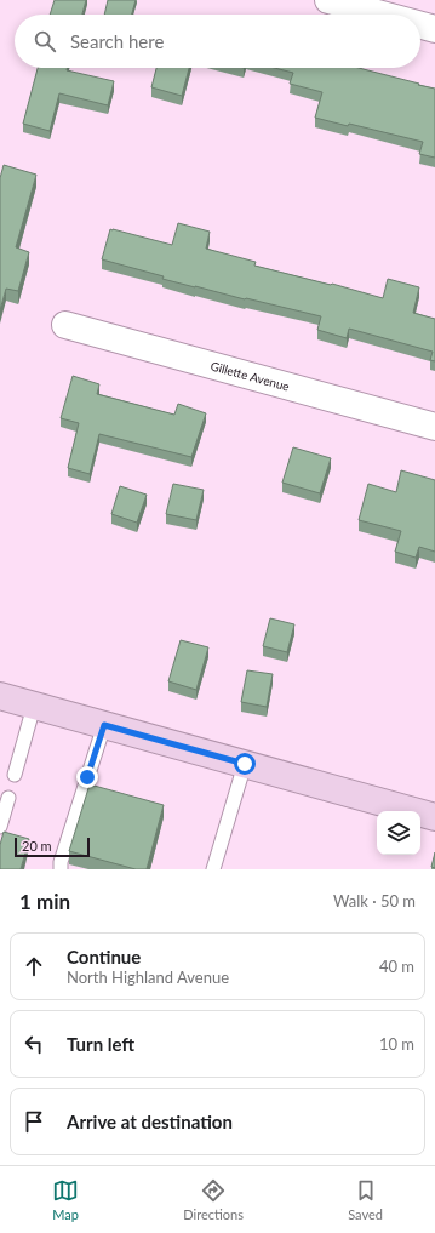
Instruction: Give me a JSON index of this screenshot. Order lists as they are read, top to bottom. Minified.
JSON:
{"streets":{"street":["Gillette Avenue"]},"scale_bar":"20 m","page":{"search":"Search here","scale":"20 m","heading":["1 min","Walk · 50 m"],"list":[["Continue","North Highland Avenue","40 m"],["Turn left","10 m"],"Arrive at destination"],"nav":["Map","Directions","Saved"]}}
